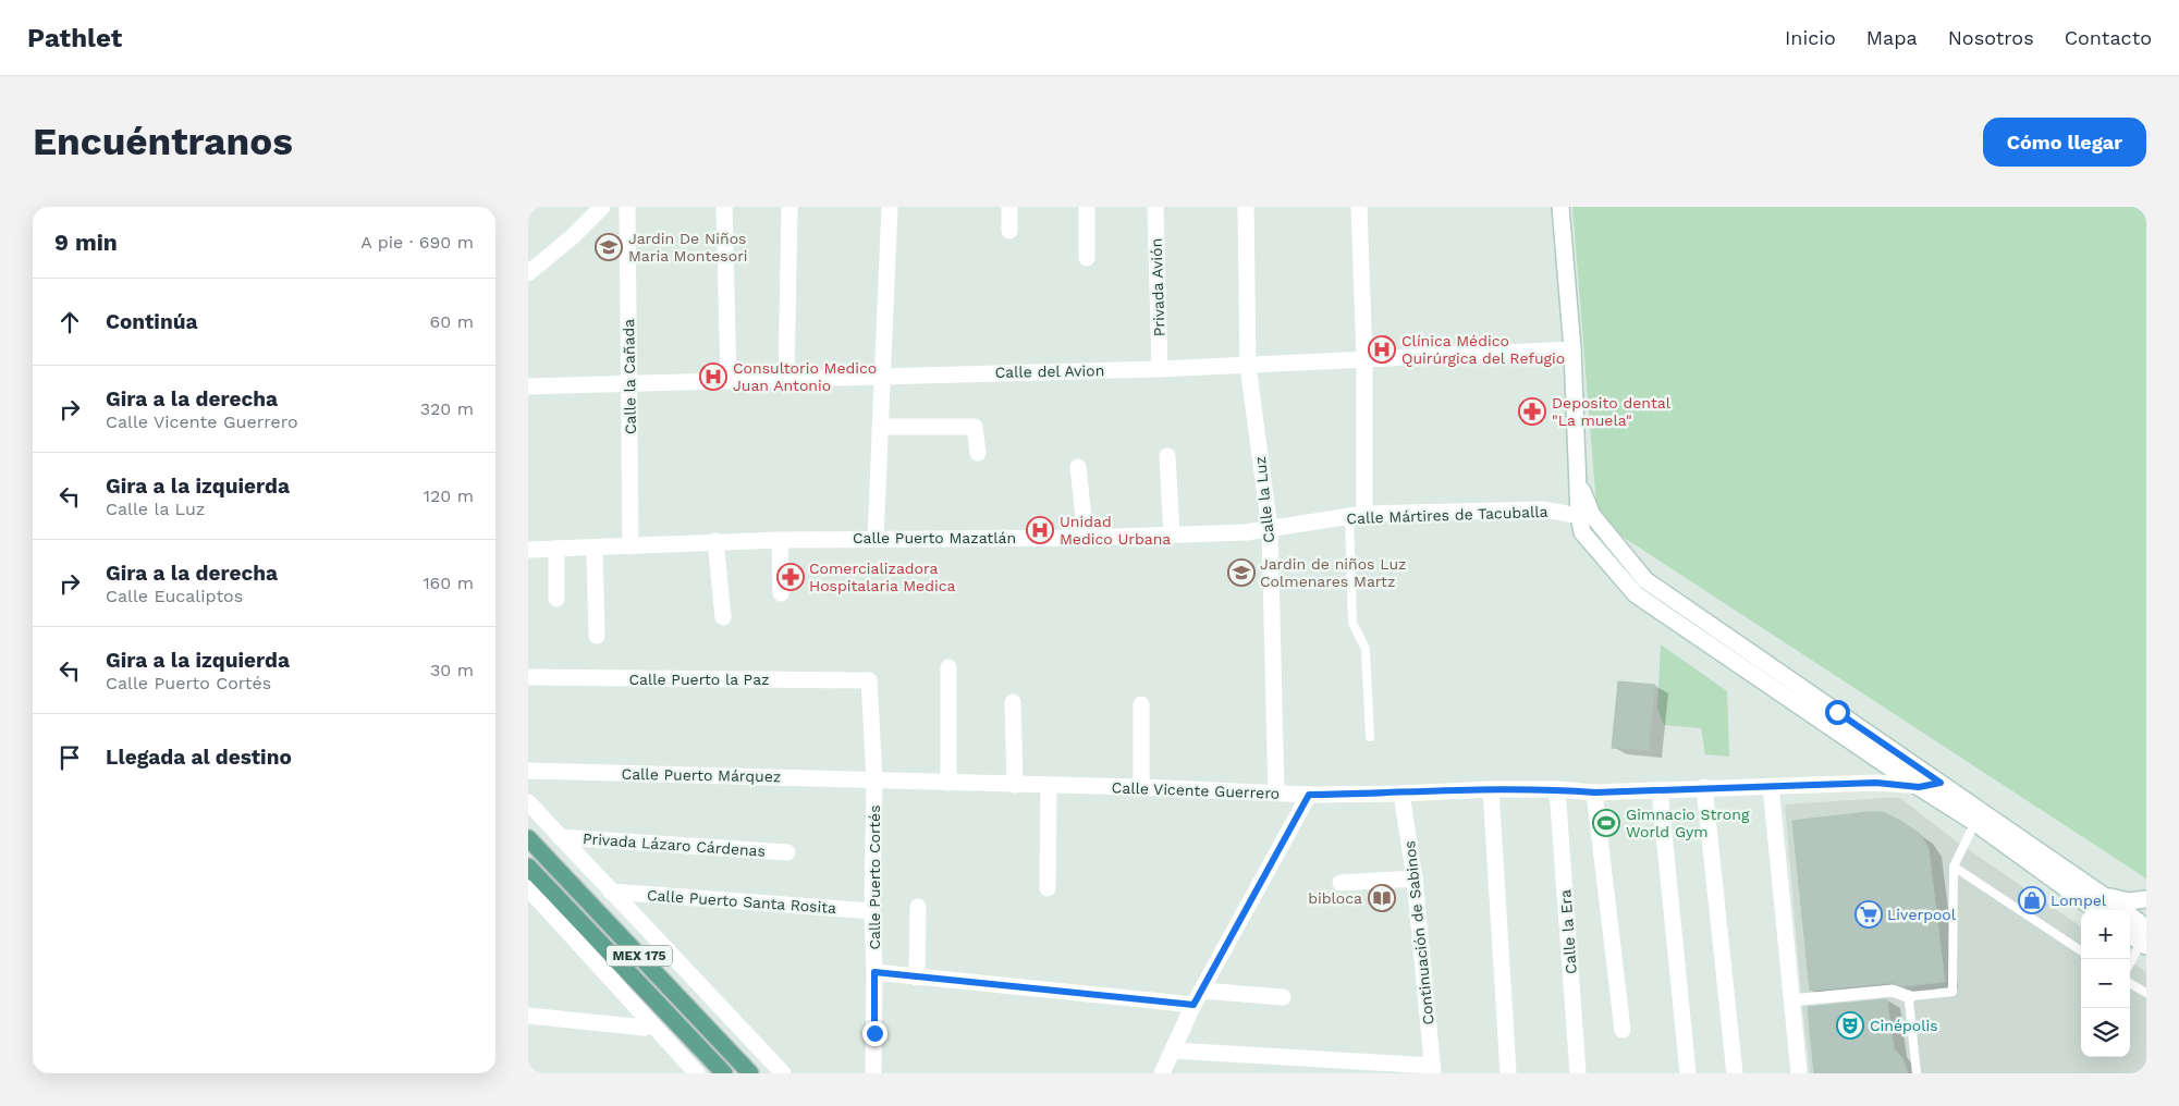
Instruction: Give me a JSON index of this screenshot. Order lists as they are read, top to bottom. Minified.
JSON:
{"streets":{"main road":["MEX 175"],"street":["Privada Avión","Calle del Avion","Calle la Cañada","Calle la Luz","Calle Mártires de Tacuballa","Calle Puerto Mazatlán","Calle Puerto la Paz","Calle Puerto Márquez","Calle Vicente Guerrero","Privada Lázaro Cárdenas","Calle Puerto Cortés","Calle Puerto Santa Rosita","Calle la Era","Continuación de Sabinos"]},"crossings":[["Privada Avión","Calle del Avion"],["Calle del Avion","Calle la Cañada"],["Calle del Avion","Calle la Luz"],["Calle la Cañada","Calle Puerto Mazatlán"],["Calle la Luz","Calle Mártires de Tacuballa"],["Calle la Luz","Calle Puerto Mazatlán"],["Calle la Luz","Calle Vicente Guerrero"],["Calle Mártires de Tacuballa","Calle Puerto Mazatlán"],["Calle Puerto la Paz","Calle Puerto Cortés"],["Calle Puerto Márquez","Calle Vicente Guerrero"],["Calle Puerto Márquez","Calle Puerto Cortés"],["Calle Vicente Guerrero","Calle Puerto Cortés"],["Calle Vicente Guerrero","Calle la Era"],["Calle Vicente Guerrero","Continuación de Sabinos"],["Calle Puerto Cortés","Calle Puerto Santa Rosita"]],"places":{"school or university":["Jardin De Niños Maria Montesori","Jardin de niños Luz Colmenares Martz"],"hospital":["Clínica Médico Quirúrgica del Refugio","Consultorio Medico Juan Antonio","Unidad Medico Urbana"],"pharmacy":["Deposito dental \"La muela\"","Comercializadora Hospitalaria Medica"],"sports":["Gimnacio Strong World Gym"],"library":["bibloca"],"shop":["Lompel"],"supermarket":["Liverpool"],"theatre":["Cinépolis"]},"page":{"header":"Pathlet","nav":["Inicio","Mapa","Nosotros","Contacto"],"buttons":"Cómo llegar","title":"Encuéntranos","heading":["9 min","A pie · 690 m"],"list":[["Continúa","60 m"],["Gira a la derecha","Calle Vicente Guerrero","320 m"],["Gira a la izquierda","Calle la Luz","120 m"],["Gira a la derecha","Calle Eucaliptos","160 m"],["Gira a la izquierda","Calle Puerto Cortés","30 m"],"Llegada al destino"],"map_buttons":["+","−"]}}
